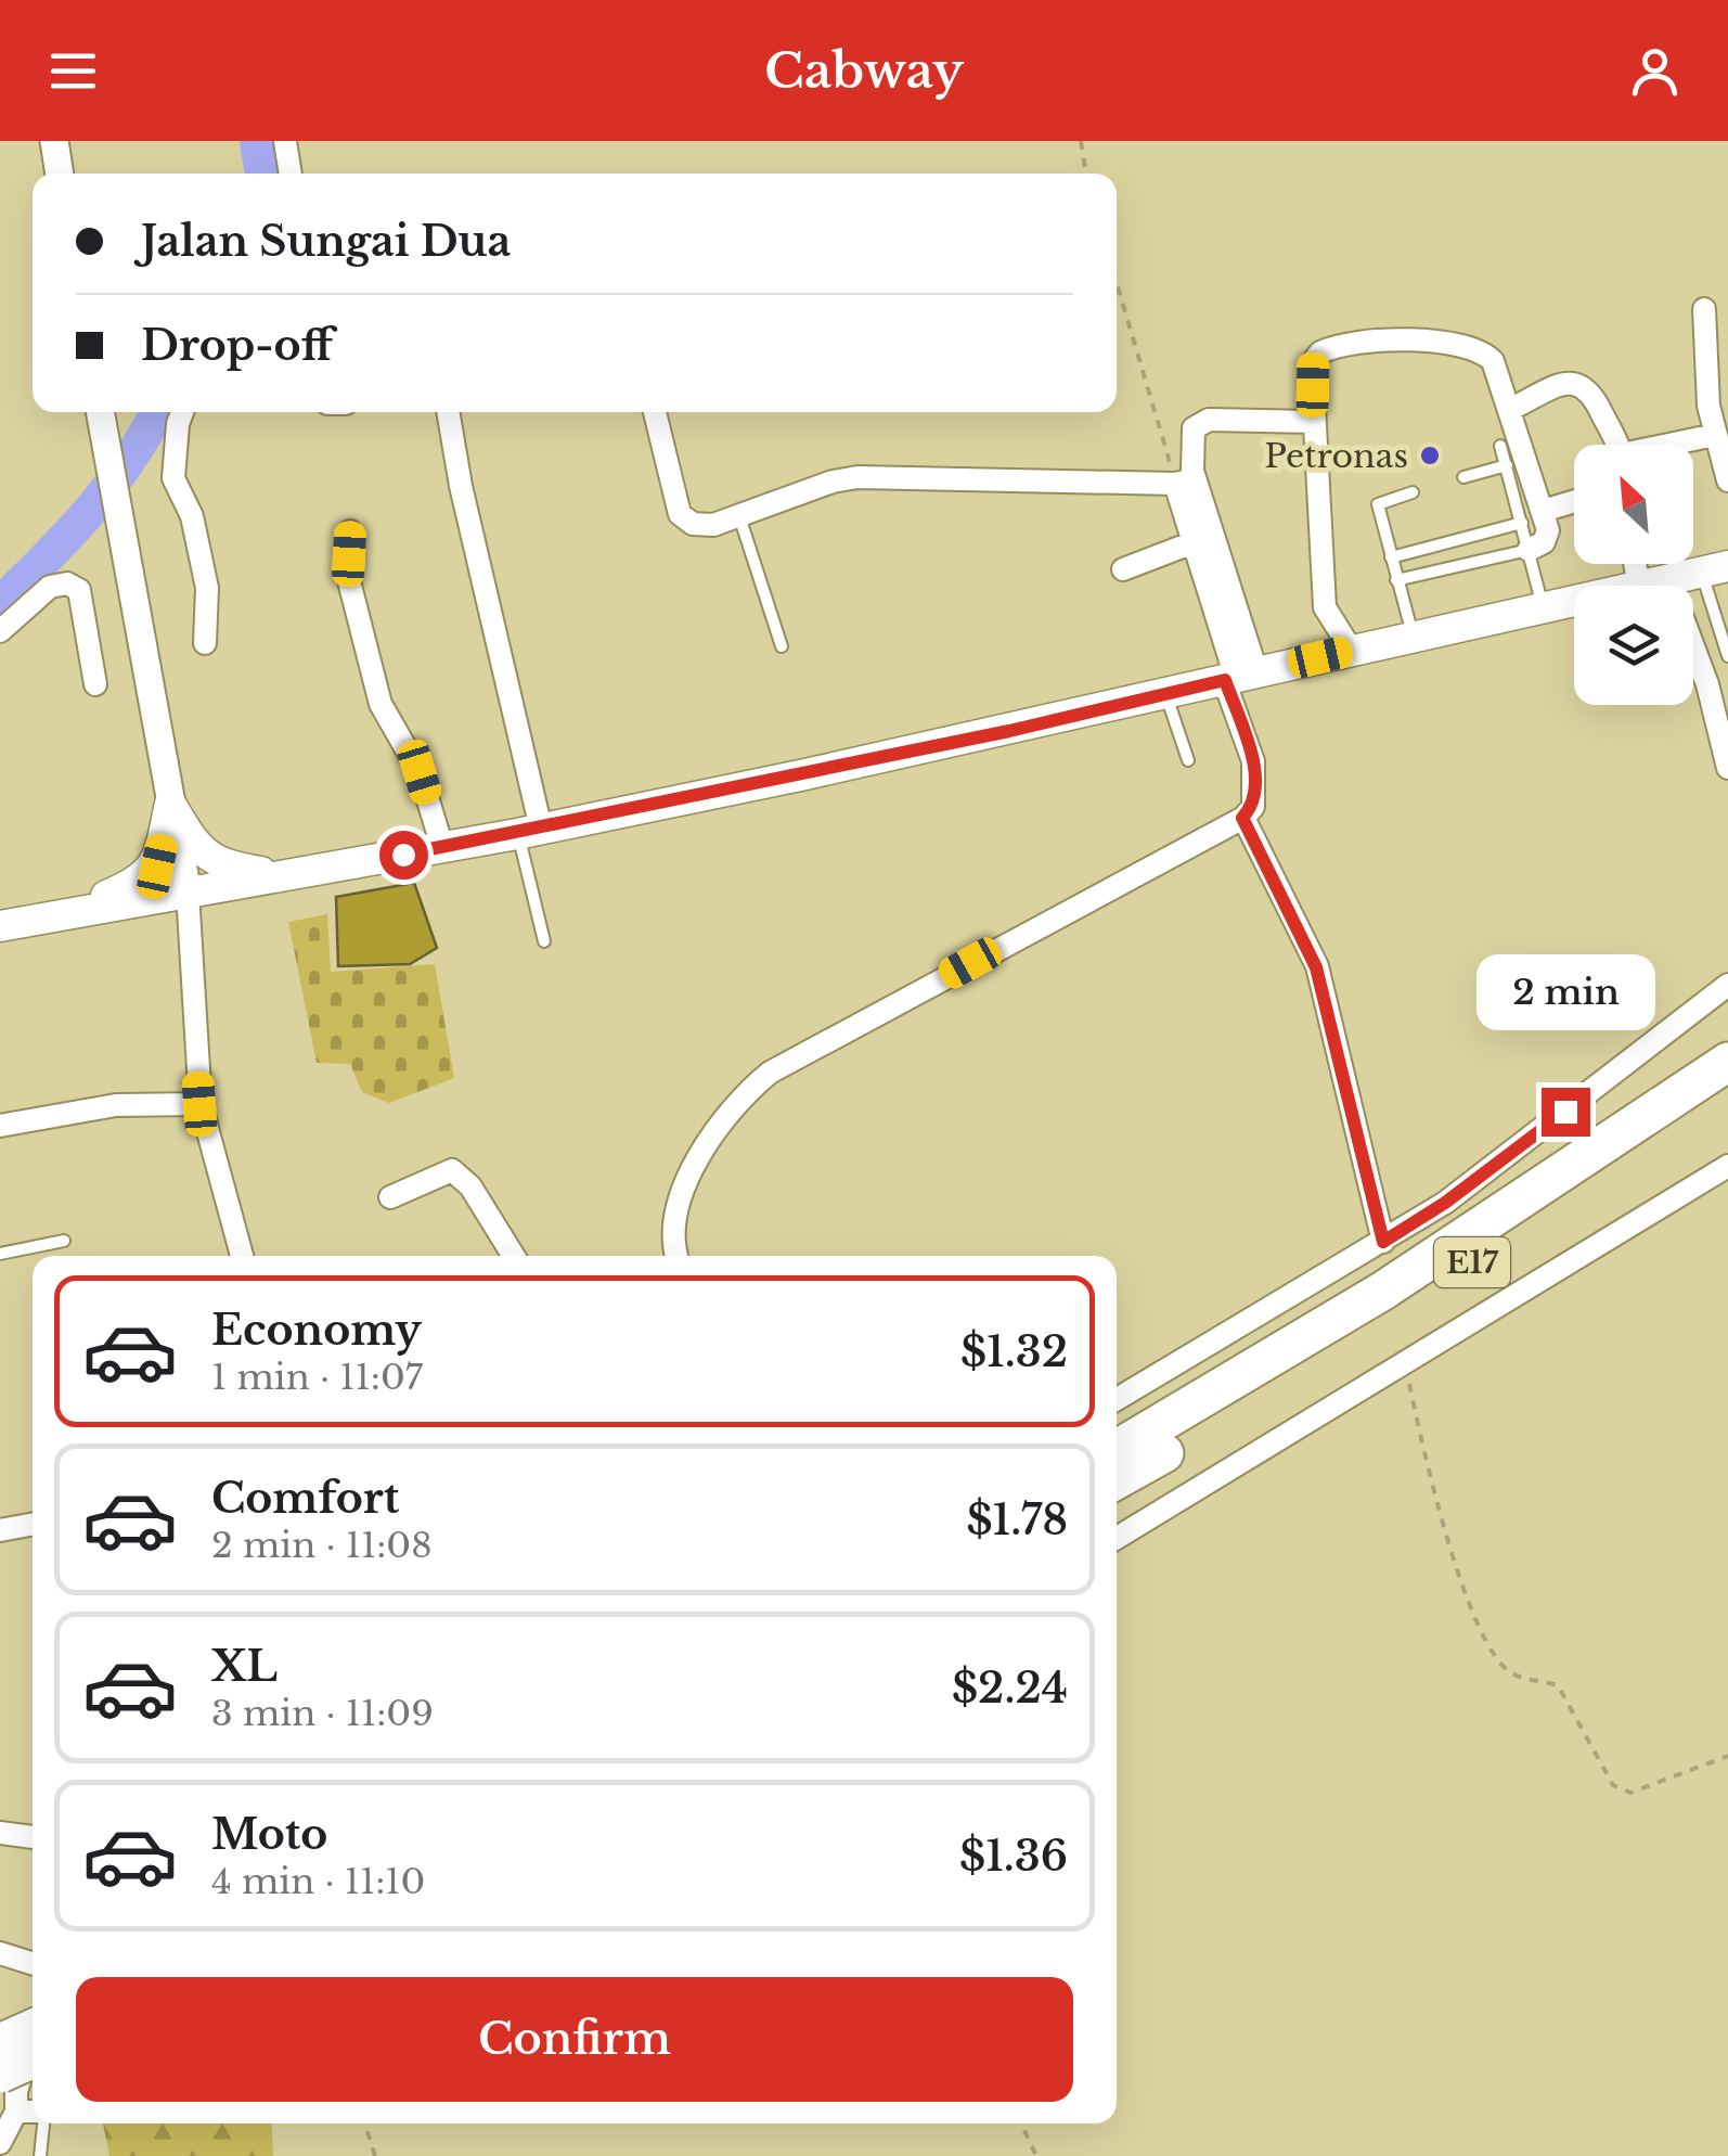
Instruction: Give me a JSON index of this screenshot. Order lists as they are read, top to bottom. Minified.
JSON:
{"streets":{"highway":["E17"]},"places":["Petronas"],"north":"top left","page":{"header":"Cabway","banner":["Jalan Sungai Dua","Drop-off"],"bubble":"2 min","list":[{"name":"Economy","note":"1 min · 11:07","value":"$1.32"},{"name":"Comfort","note":"2 min · 11:08","value":"$1.78"},{"name":"XL","note":"3 min · 11:09","value":"$2.24"},{"name":"Moto","note":"4 min · 11:10","value":"$1.36"}],"buttons":"Confirm"}}
